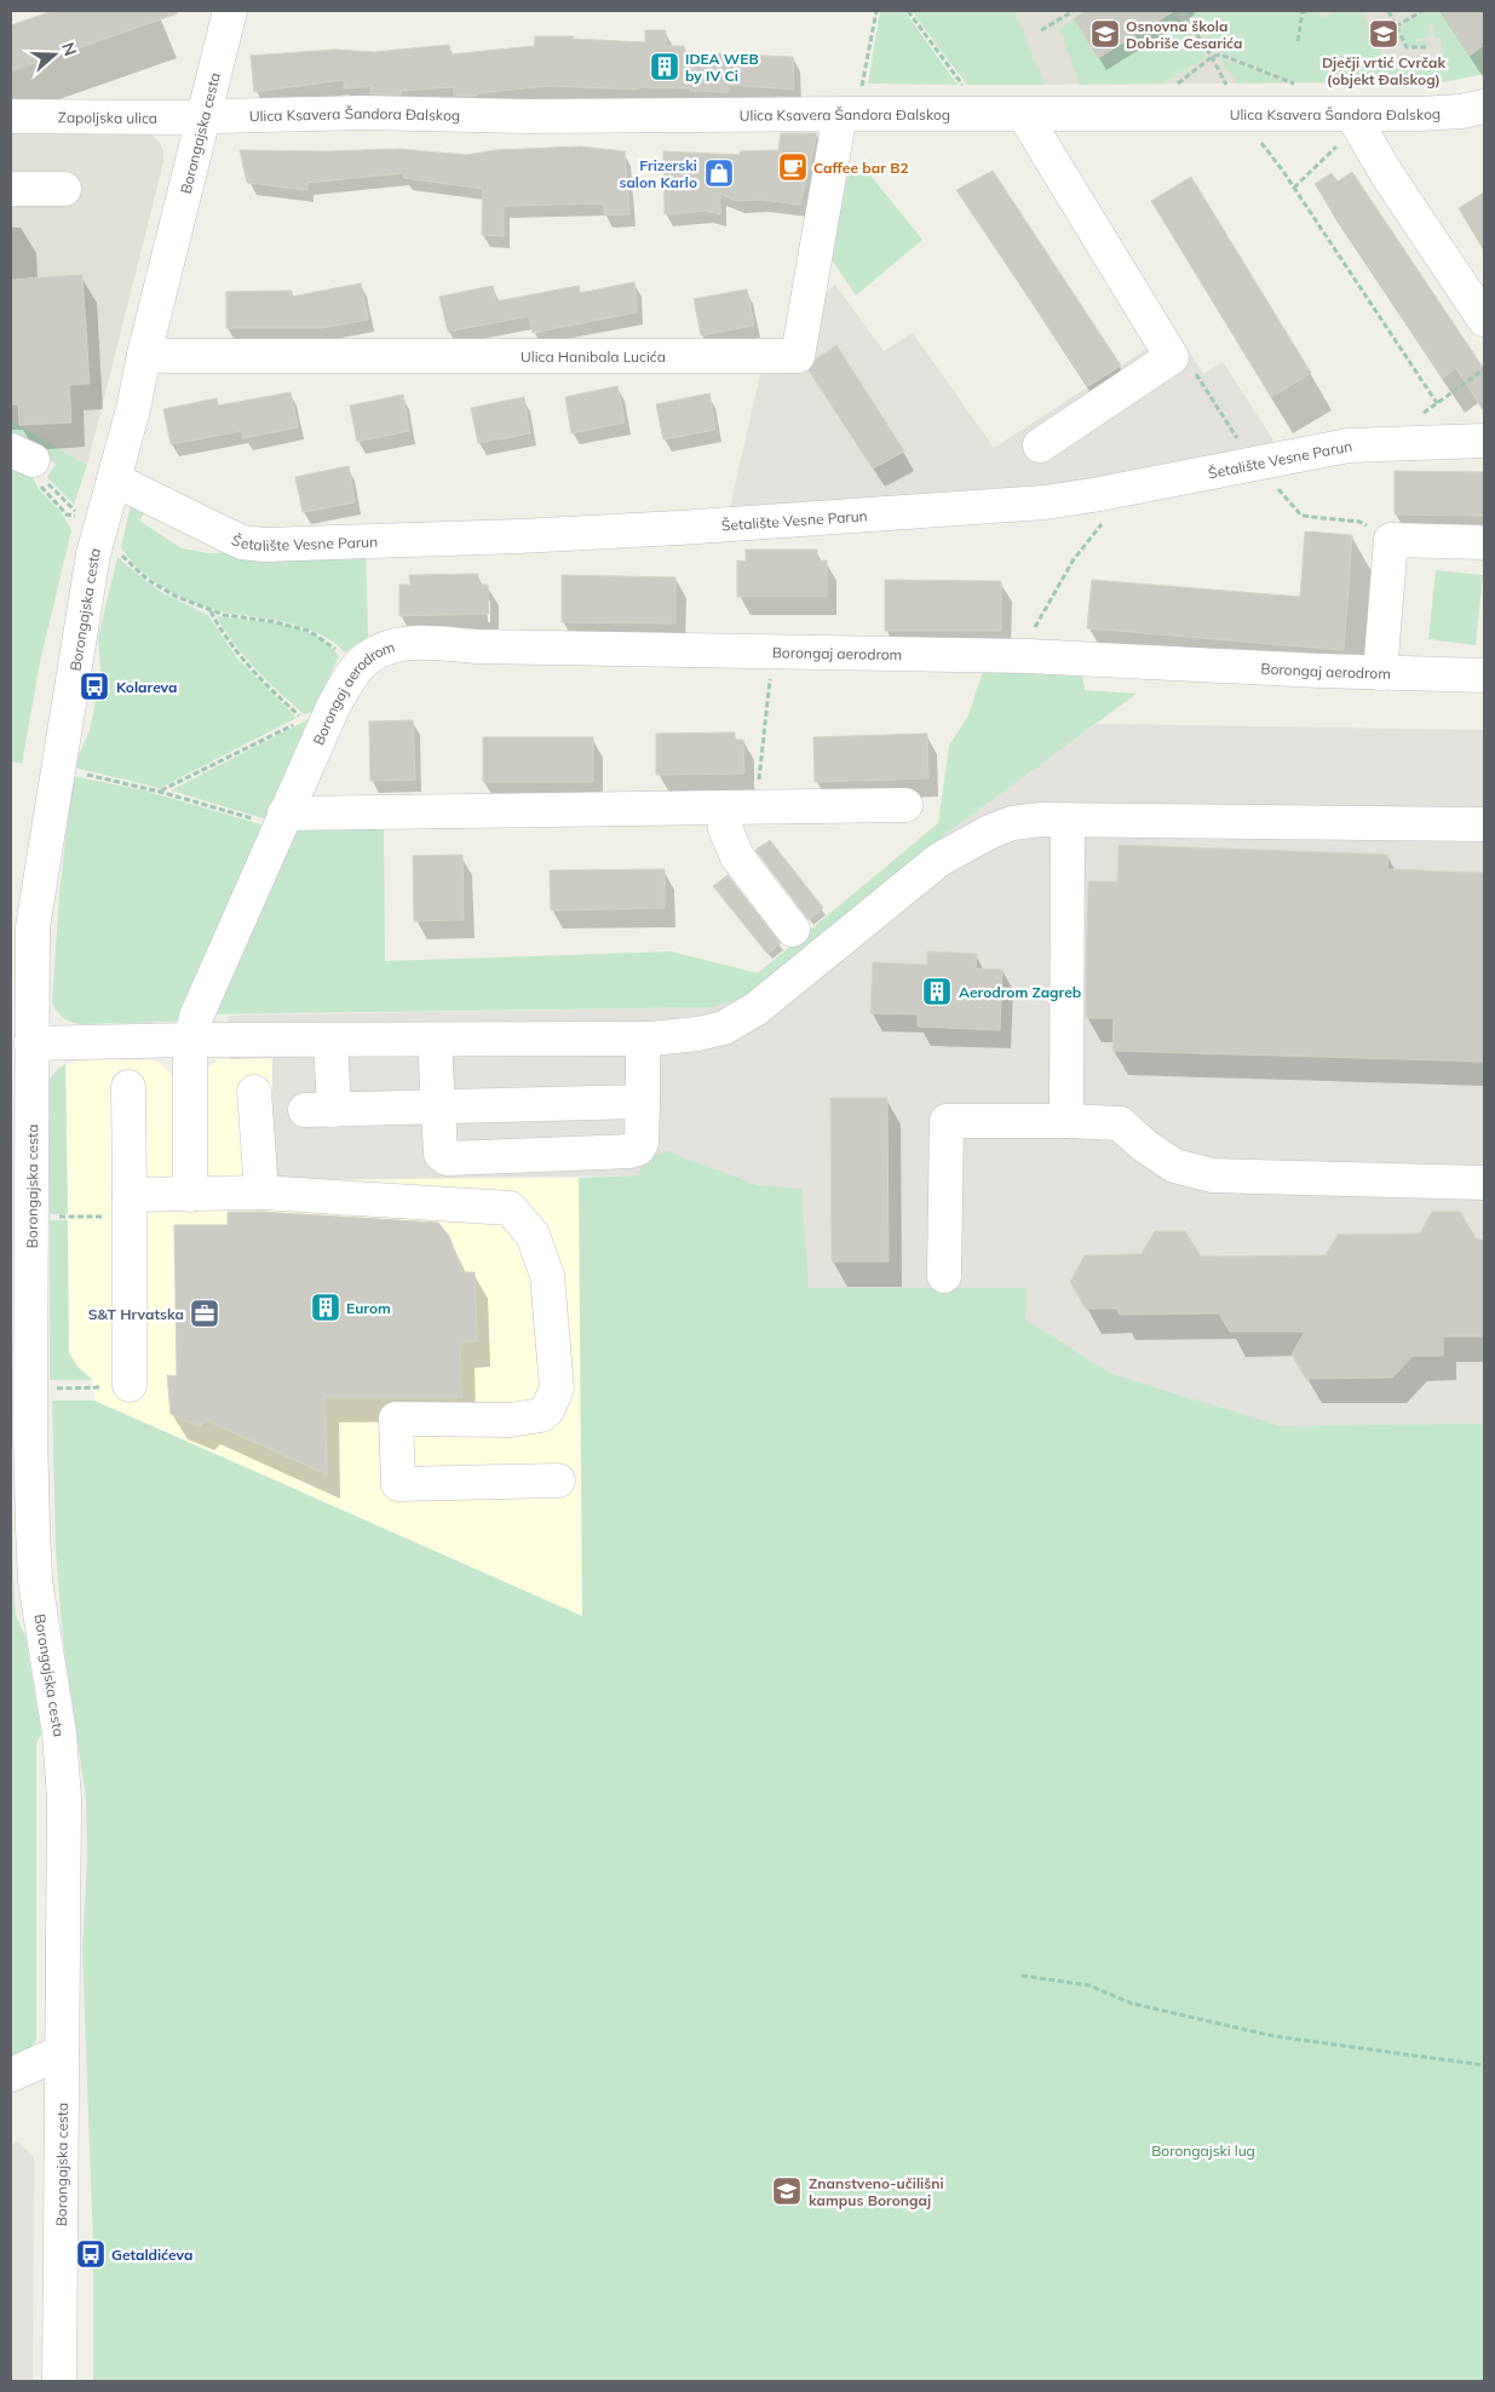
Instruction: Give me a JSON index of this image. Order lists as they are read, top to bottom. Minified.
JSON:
{"streets":{"street":["Ulica Ksavera Šandora Đalskog","Zapoljska ulica","Borongajska cesta","Ulica Hanibala Lucića","Šetalište Vesne Parun","Borongaj aerodrom"]},"crossings":[["Ulica Ksavera Šandora Đalskog","Zapoljska ulica"],["Ulica Ksavera Šandora Đalskog","Borongajska cesta"],["Ulica Ksavera Šandora Đalskog","Ulica Hanibala Lucića"],["Zapoljska ulica","Borongajska cesta"],["Borongajska cesta","Ulica Hanibala Lucića"],["Borongajska cesta","Šetalište Vesne Parun"]],"parks":["Borongajski lug"],"places":{"school or university":["Osnovna škola Dobriše Cesarića","Dječji vrtić Cvrčak (objekt Đalskog)","Znanstveno-učilišni kampus Borongaj"],"building":["IDEA WEB by IV Ci","Aerodrom Zagreb","Eurom"],"cafe":["Caffee bar B2"],"shop":["Frizerski salon Karlo"],"bus stop":["Kolareva","Getaldićeva"],"office":["S&T Hrvatska"]},"north":"right"}
